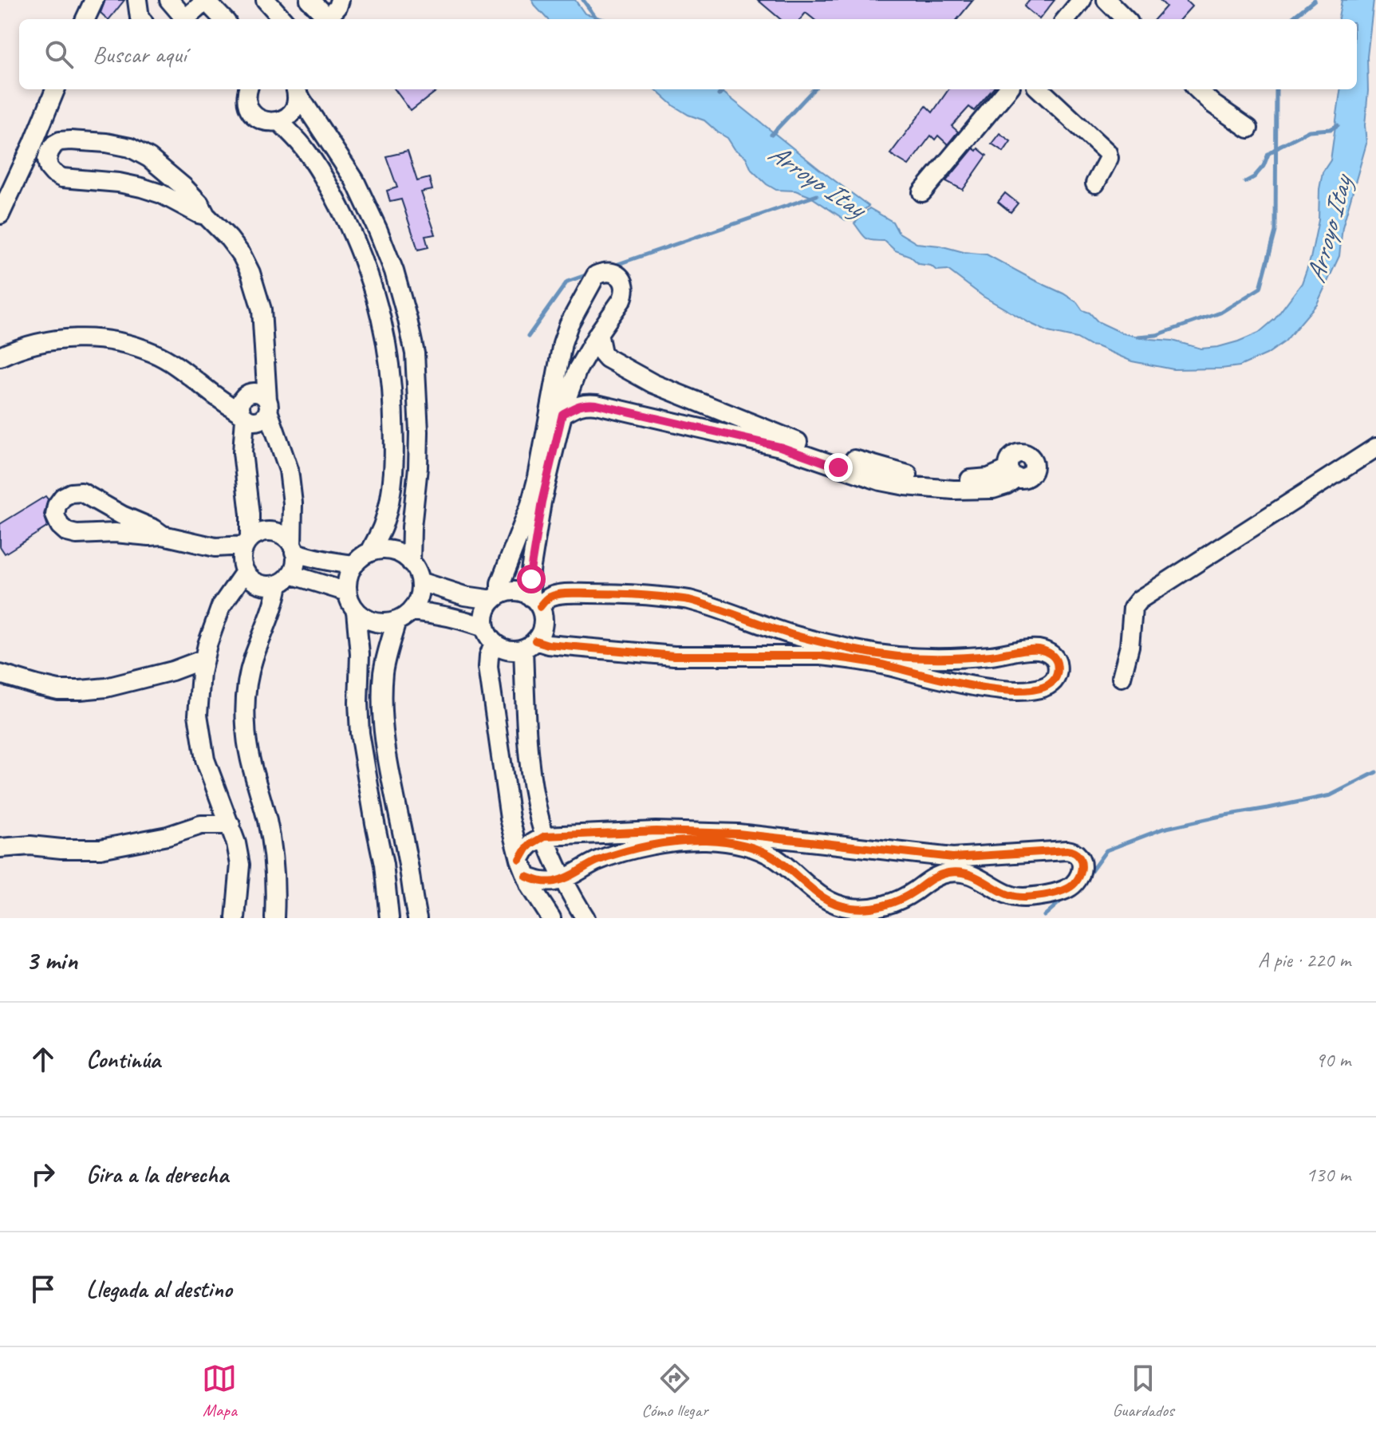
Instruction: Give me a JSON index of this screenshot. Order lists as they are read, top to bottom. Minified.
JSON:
{"water":["Arroyo Itay"],"page":{"search":"Buscar aquí","heading":["3 min","A pie · 220 m"],"list":[["Continúa","90 m"],["Gira a la derecha","130 m"],"Llegada al destino"],"nav":["Mapa","Cómo llegar","Guardados"]}}
